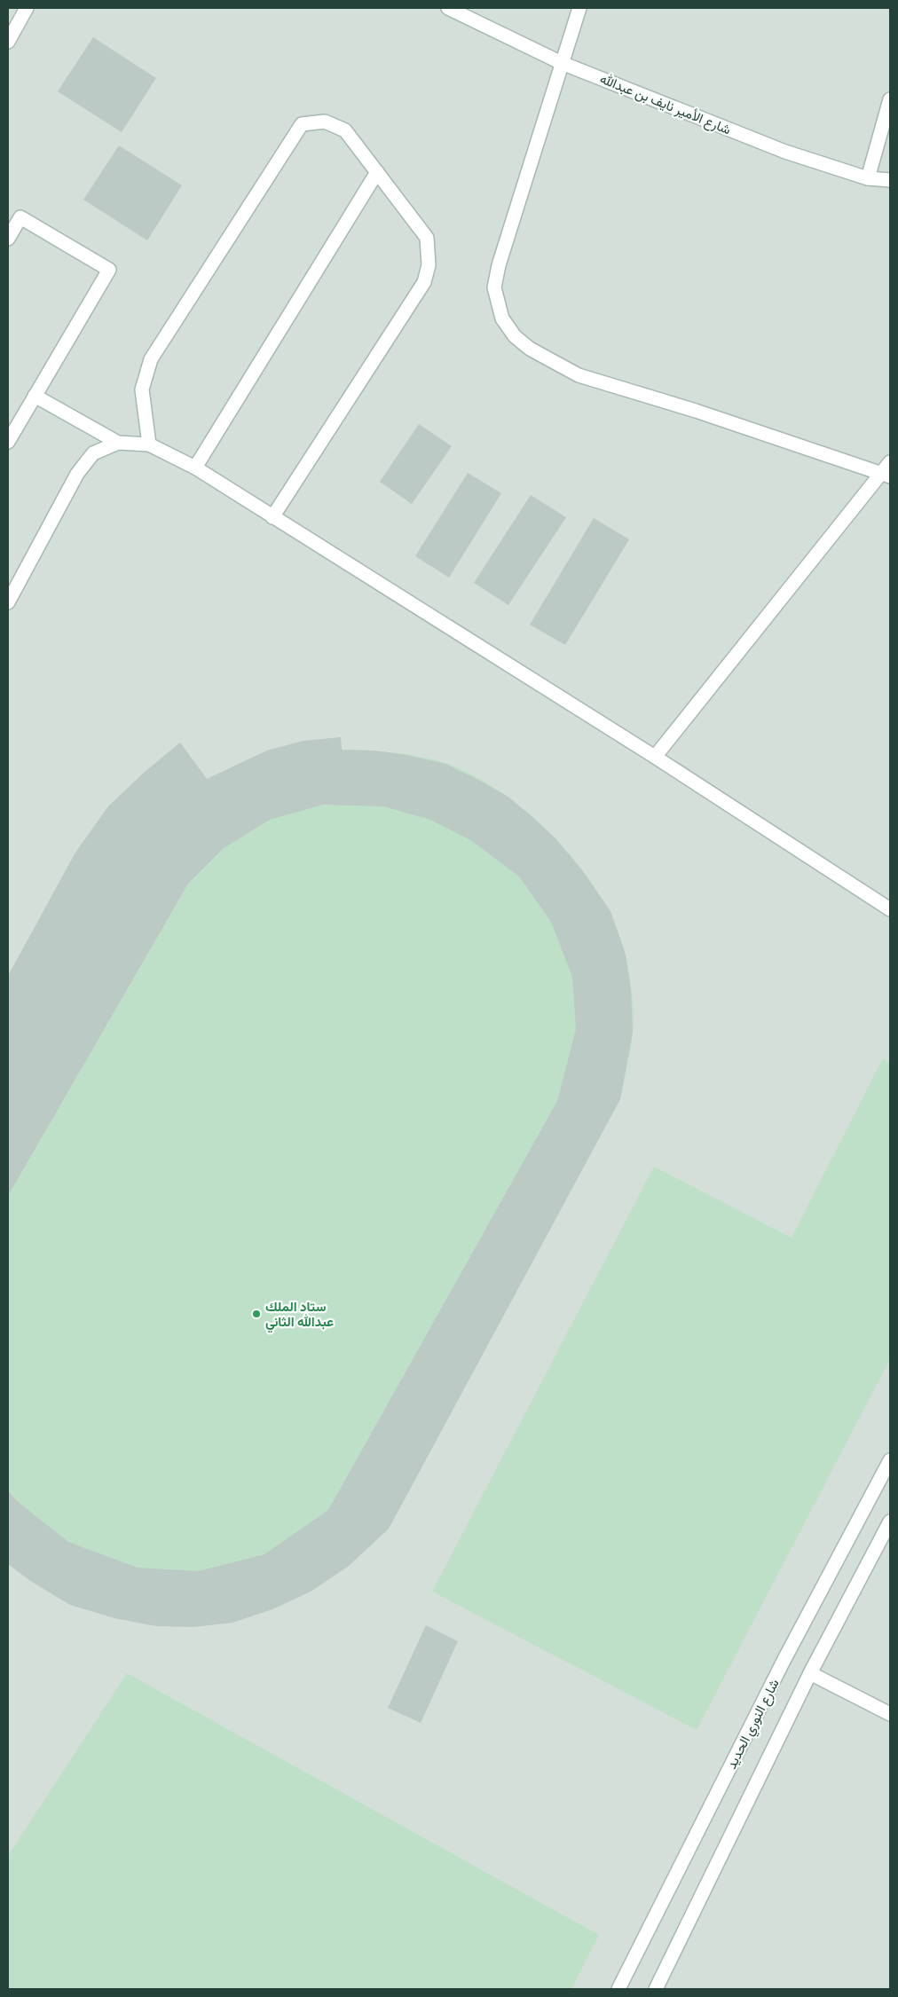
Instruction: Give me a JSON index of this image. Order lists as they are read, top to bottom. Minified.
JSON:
{"streets":{"street":["شارع الأمير نايف بن عبدالله","شارع النوري الحديد"]},"places":["ستاد الملك عبدالله الثاني"]}
